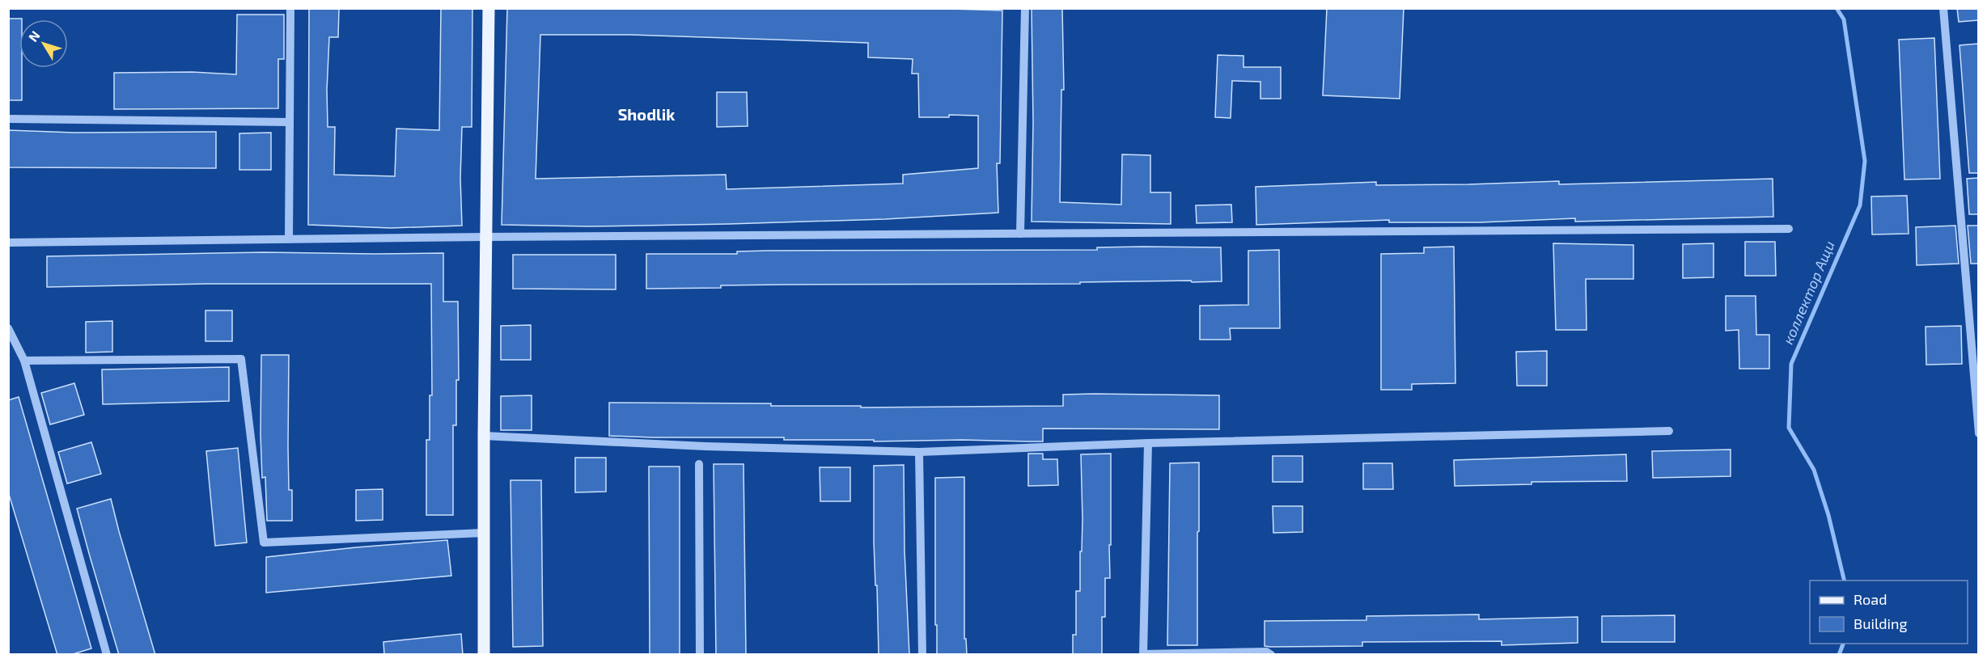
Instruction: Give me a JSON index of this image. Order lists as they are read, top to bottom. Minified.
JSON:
{"districts":["Shodlik"],"water":["коллектор Ащи"],"legend":["Road","Building"],"north":"top left"}
